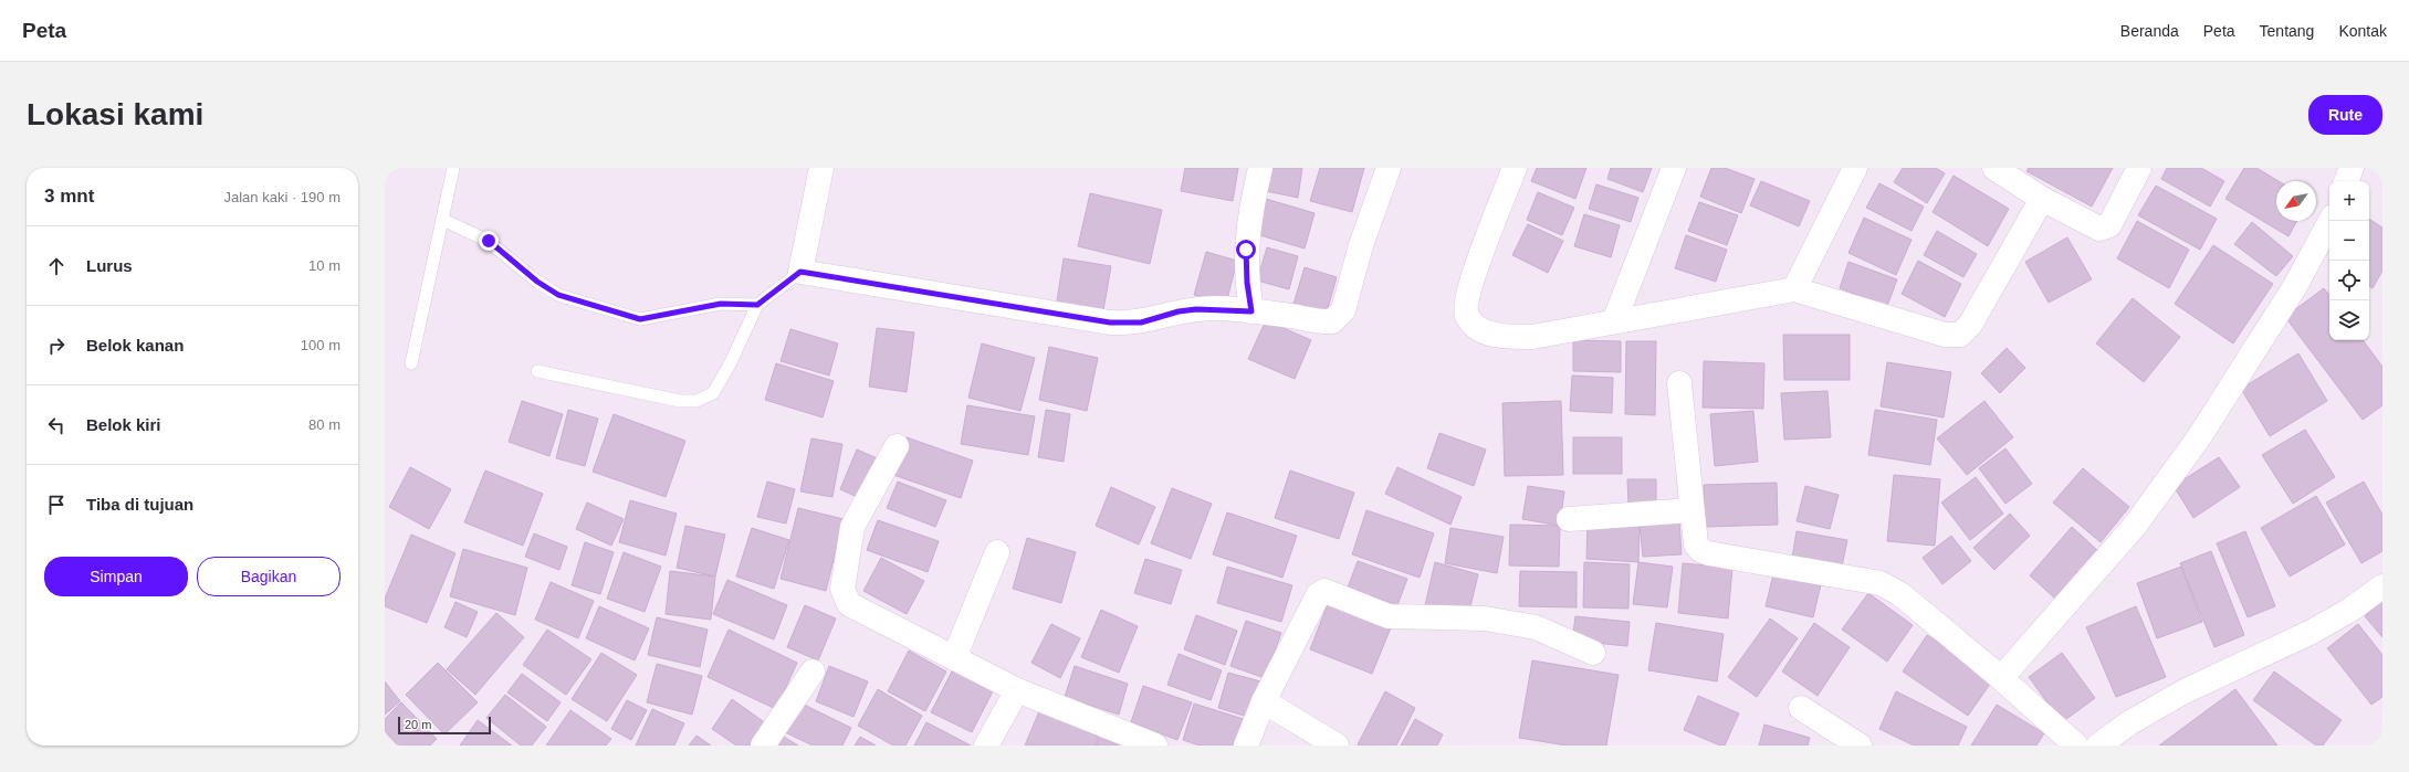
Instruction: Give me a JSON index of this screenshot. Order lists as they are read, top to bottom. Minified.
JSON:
{"scale_bar":"20 m","north":"bottom left","page":{"header":"Peta","nav":["Beranda","Peta","Tentang","Kontak"],"buttons":["Rute",["Simpan","Bagikan"]],"title":"Lokasi kami","heading":["3 mnt","Jalan kaki · 190 m"],"map_buttons":["+","−"],"list":[["Lurus","10 m"],["Belok kanan","100 m"],["Belok kiri","80 m"],"Tiba di tujuan"],"scale":"20 m"}}
